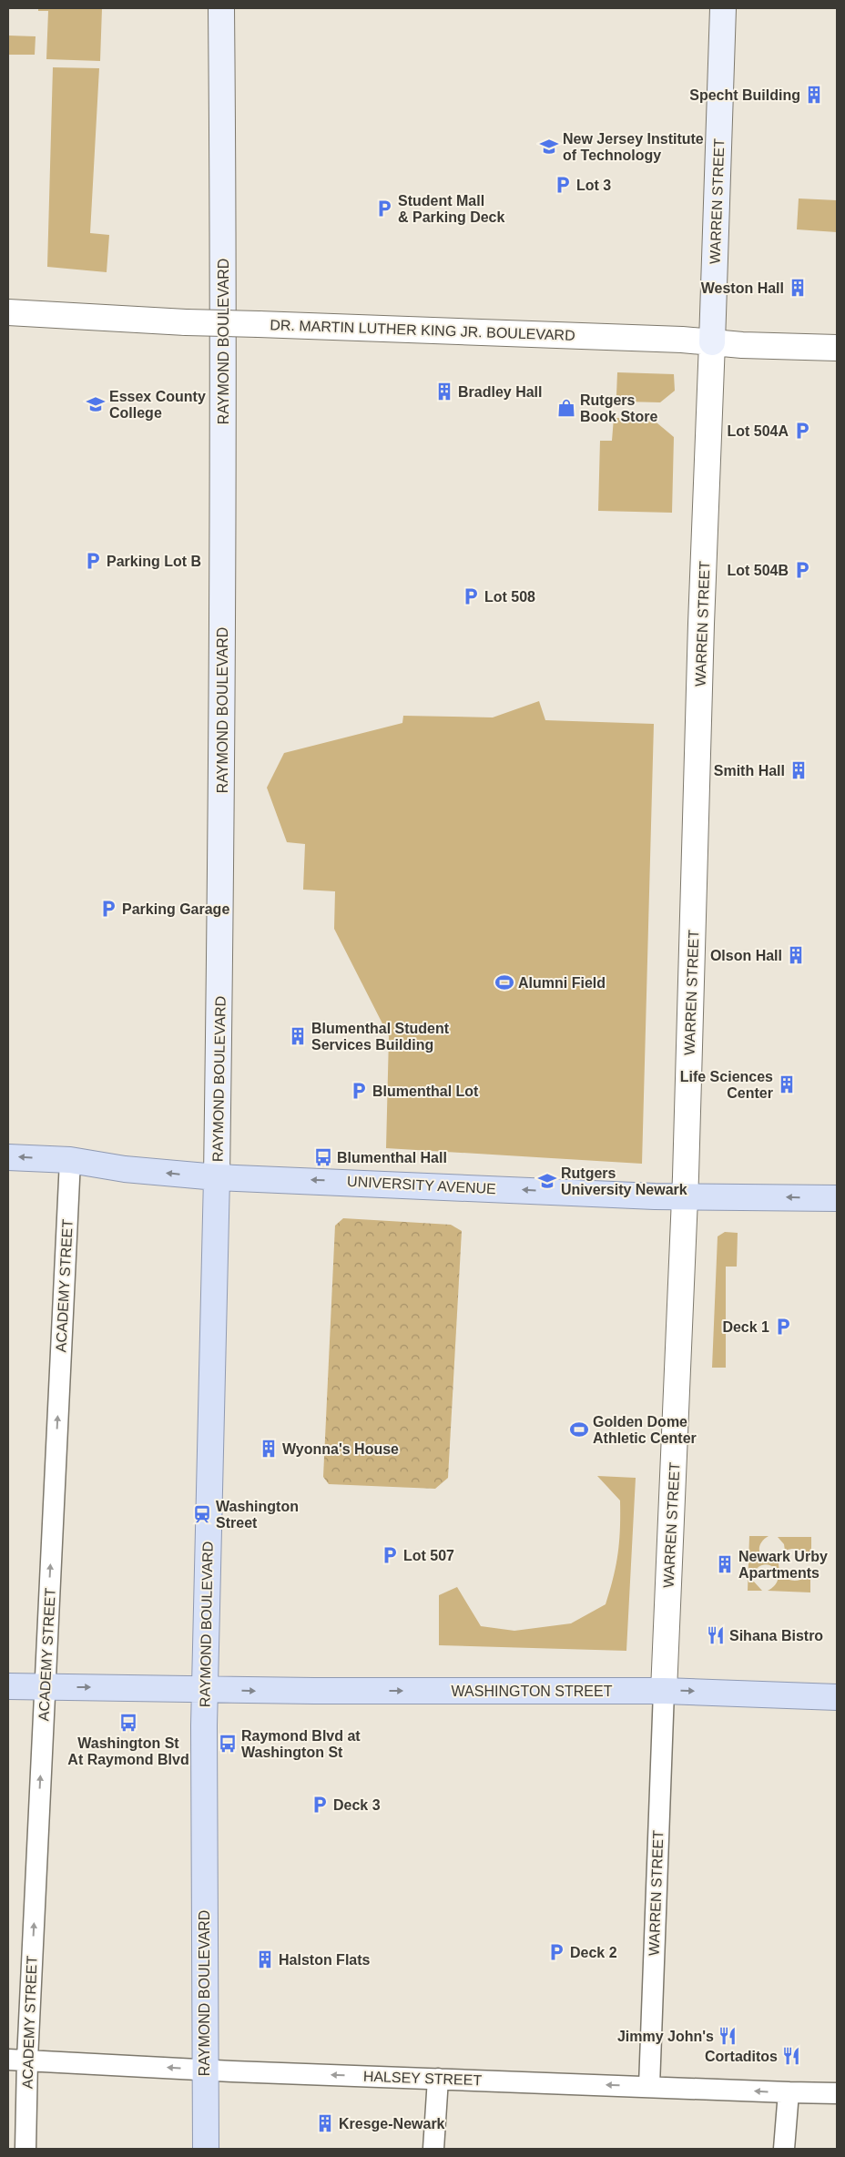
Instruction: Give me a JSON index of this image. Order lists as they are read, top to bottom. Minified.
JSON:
{"streets":{"main road":["WARREN STREET","RAYMOND BOULEVARD","UNIVERSITY AVENUE","WASHINGTON STREET"],"street":["DR. MARTIN LUTHER KING JR. BOULEVARD","ACADEMY STREET","HALSEY STREET"]},"crossings":[["WARREN STREET","DR. MARTIN LUTHER KING JR. BOULEVARD"],["WARREN STREET","UNIVERSITY AVENUE"],["WARREN STREET","WASHINGTON STREET"],["WARREN STREET","HALSEY STREET"],["RAYMOND BOULEVARD","UNIVERSITY AVENUE"],["RAYMOND BOULEVARD","WASHINGTON STREET"],["RAYMOND BOULEVARD","HALSEY STREET"],["UNIVERSITY AVENUE","ACADEMY STREET"],["ACADEMY STREET","WASHINGTON STREET"],["ACADEMY STREET","HALSEY STREET"]],"one_way":["UNIVERSITY AVENUE","ACADEMY STREET","WASHINGTON STREET","HALSEY STREET"],"places":{"building":["Specht Building","Weston Hall","Bradley Hall","Smith Hall","Olson Hall","Blumenthal Student Services Building","Life Sciences Center","Wyonna's House","Newark Urby Apartments","Halston Flats","Kresge-Newark"],"school or university":["New Jersey Institute of Technology","Essex County College","Rutgers University Newark"],"parking":["Lot 3","Student Mall & Parking Deck","Lot 504A","Parking Lot B","Lot 504B","Lot 508","Parking Garage","Blumenthal Lot","Deck 1","Lot 507","Deck 3","Deck 2"],"shop":["Rutgers Book Store"],"sports":["Alumni Field","Golden Dome Athletic Center"],"bus stop":["Blumenthal Hall","Washington St At Raymond Blvd","Raymond Blvd at Washington St"],"station":["Washington Street"],"restaurant":["Sihana Bistro","Jimmy John's","Cortaditos"]}}
